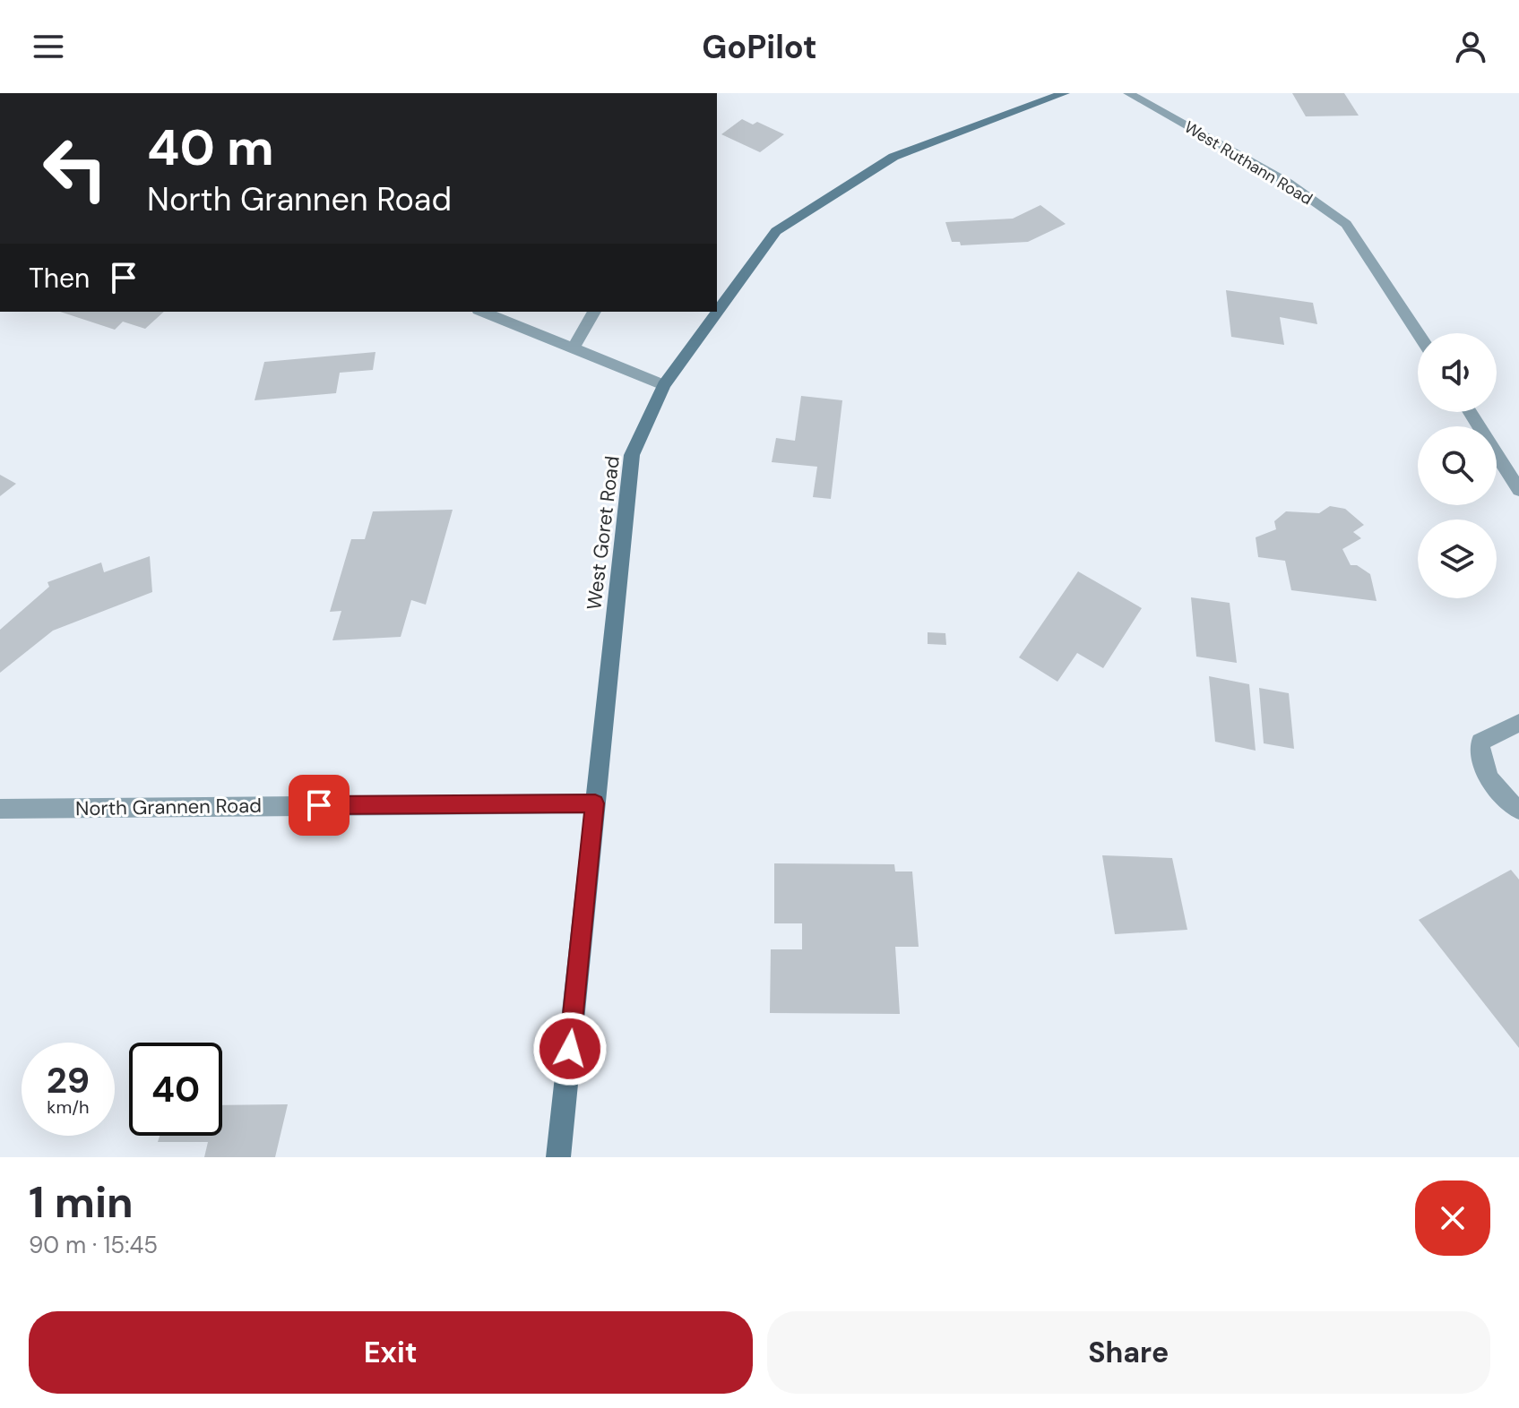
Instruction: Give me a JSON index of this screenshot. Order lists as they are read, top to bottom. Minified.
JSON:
{"streets":{"street":["West Ruthann Road","West Goret Road","North Grannen Road"]},"crossings":[["West Goret Road","North Grannen Road"]],"page":{"header":"GoPilot","turn":["40 m","North Grannen Road"],"then":"Then","speed":"29 km/h","limit":"40","heading":["1 min","90 m · 15:45"],"buttons":["Exit","Share"]}}
